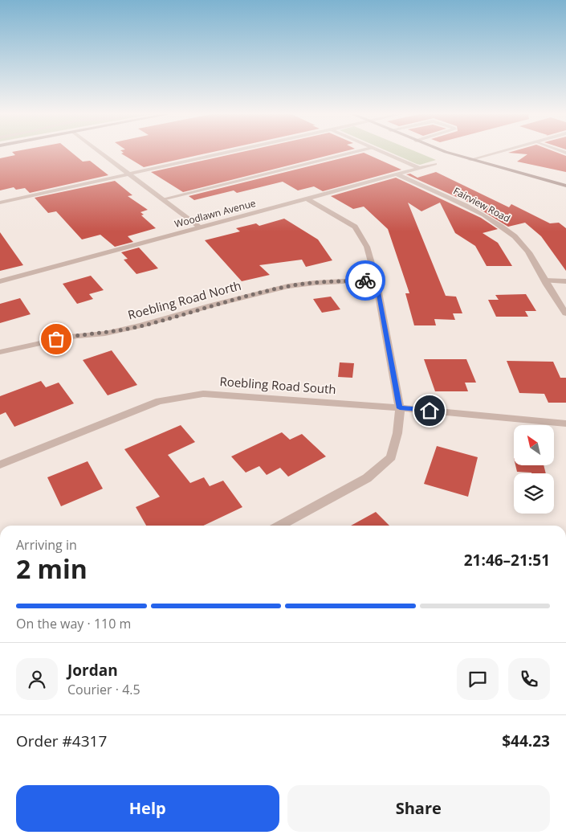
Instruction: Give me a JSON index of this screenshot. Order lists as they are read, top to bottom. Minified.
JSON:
{"streets":{"street":["Fairview Road","Woodlawn Avenue","Roebling Road North","Roebling Road South"]},"crossings":[["Fairview Road","Woodlawn Avenue"]],"north":"top left","page":{"heading":["2 min","Arriving in","21:46–21:51"],"panel":["Jordan","Courier · 4.5","Order #4317","$44.23"],"bar":"On the way · 110 m","buttons":["Help","Share"]}}
